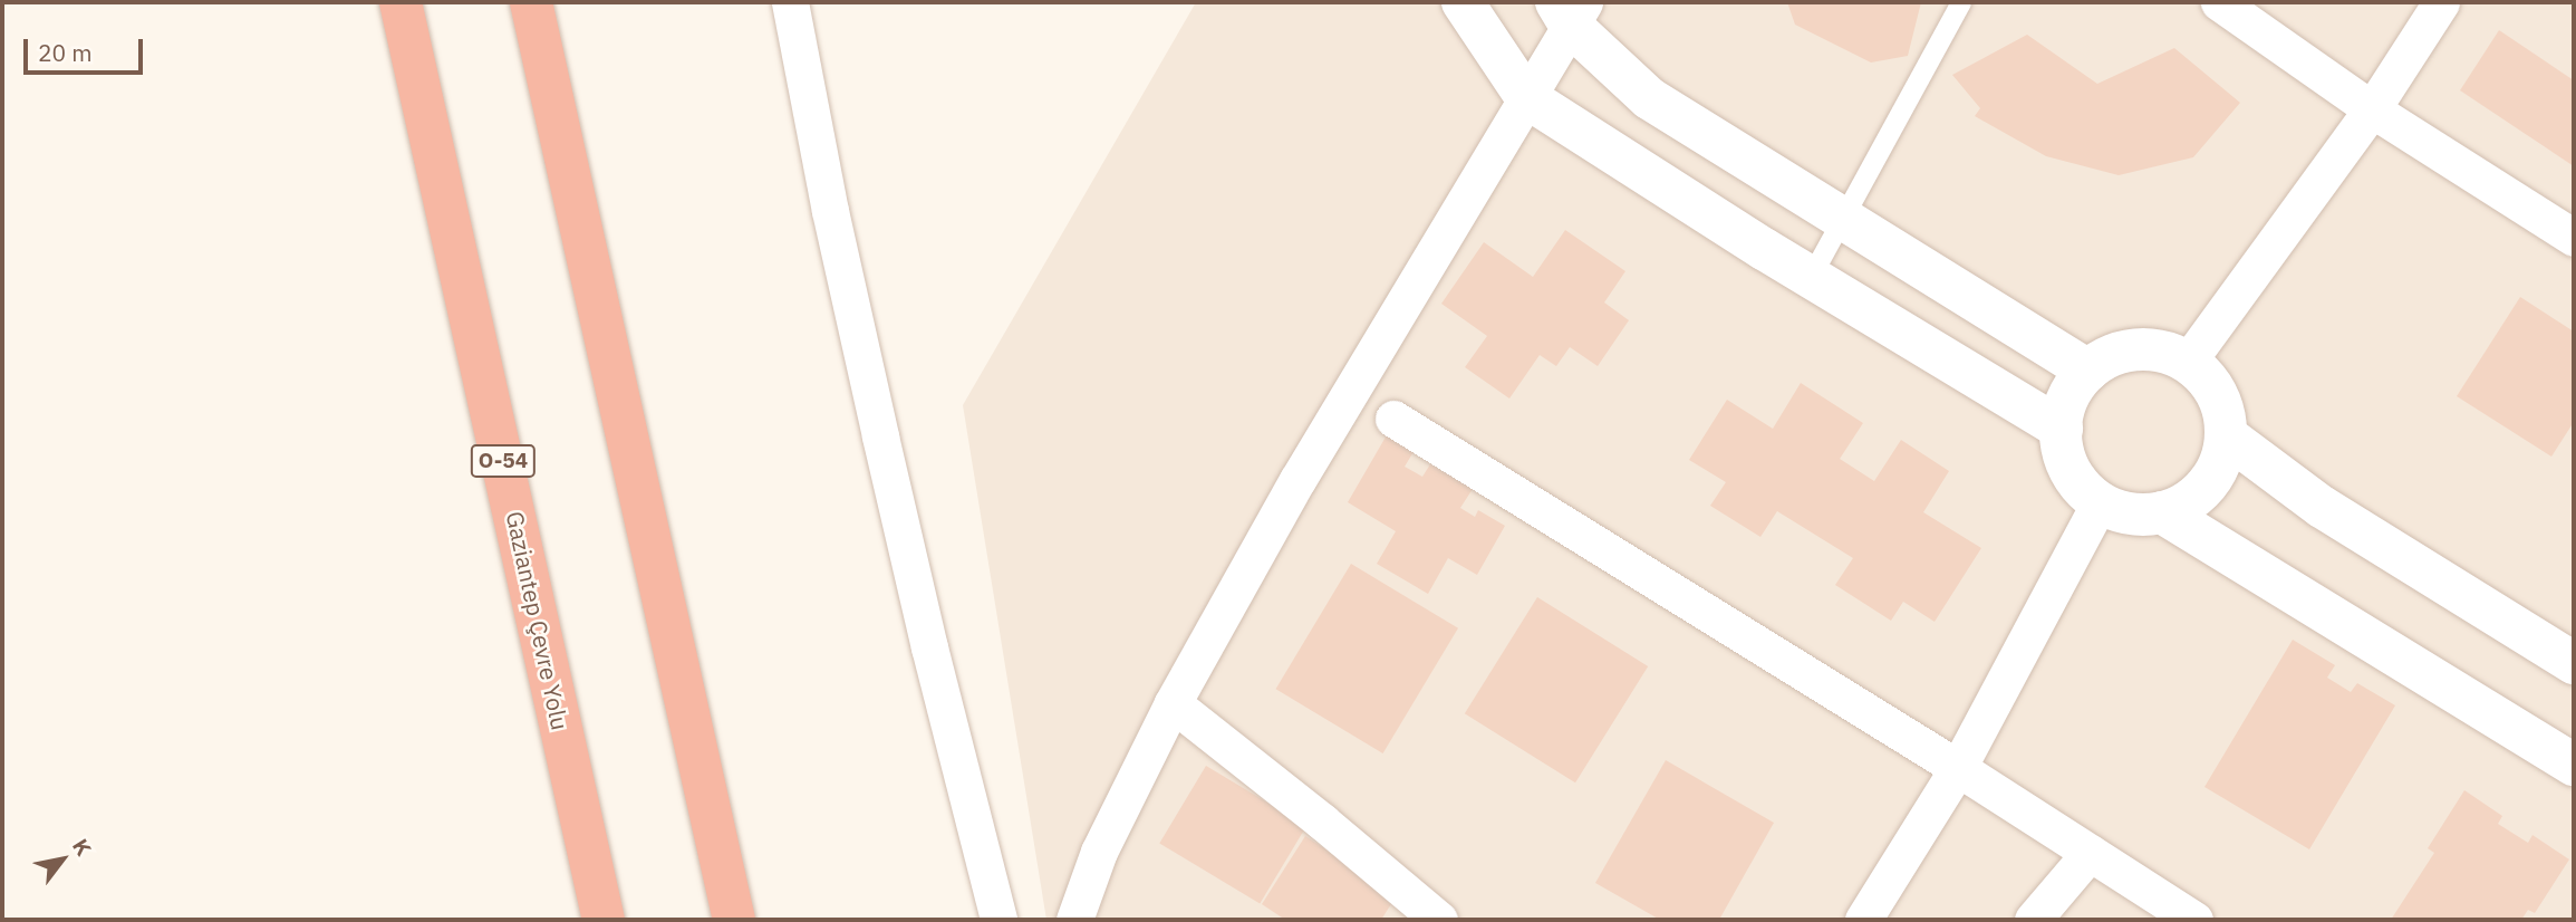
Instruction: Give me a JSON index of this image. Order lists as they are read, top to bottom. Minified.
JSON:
{"streets":{"highway":["O-54","Gaziantep Çevre Yolu"]},"scale_bar":"20 m","north":"top right"}
